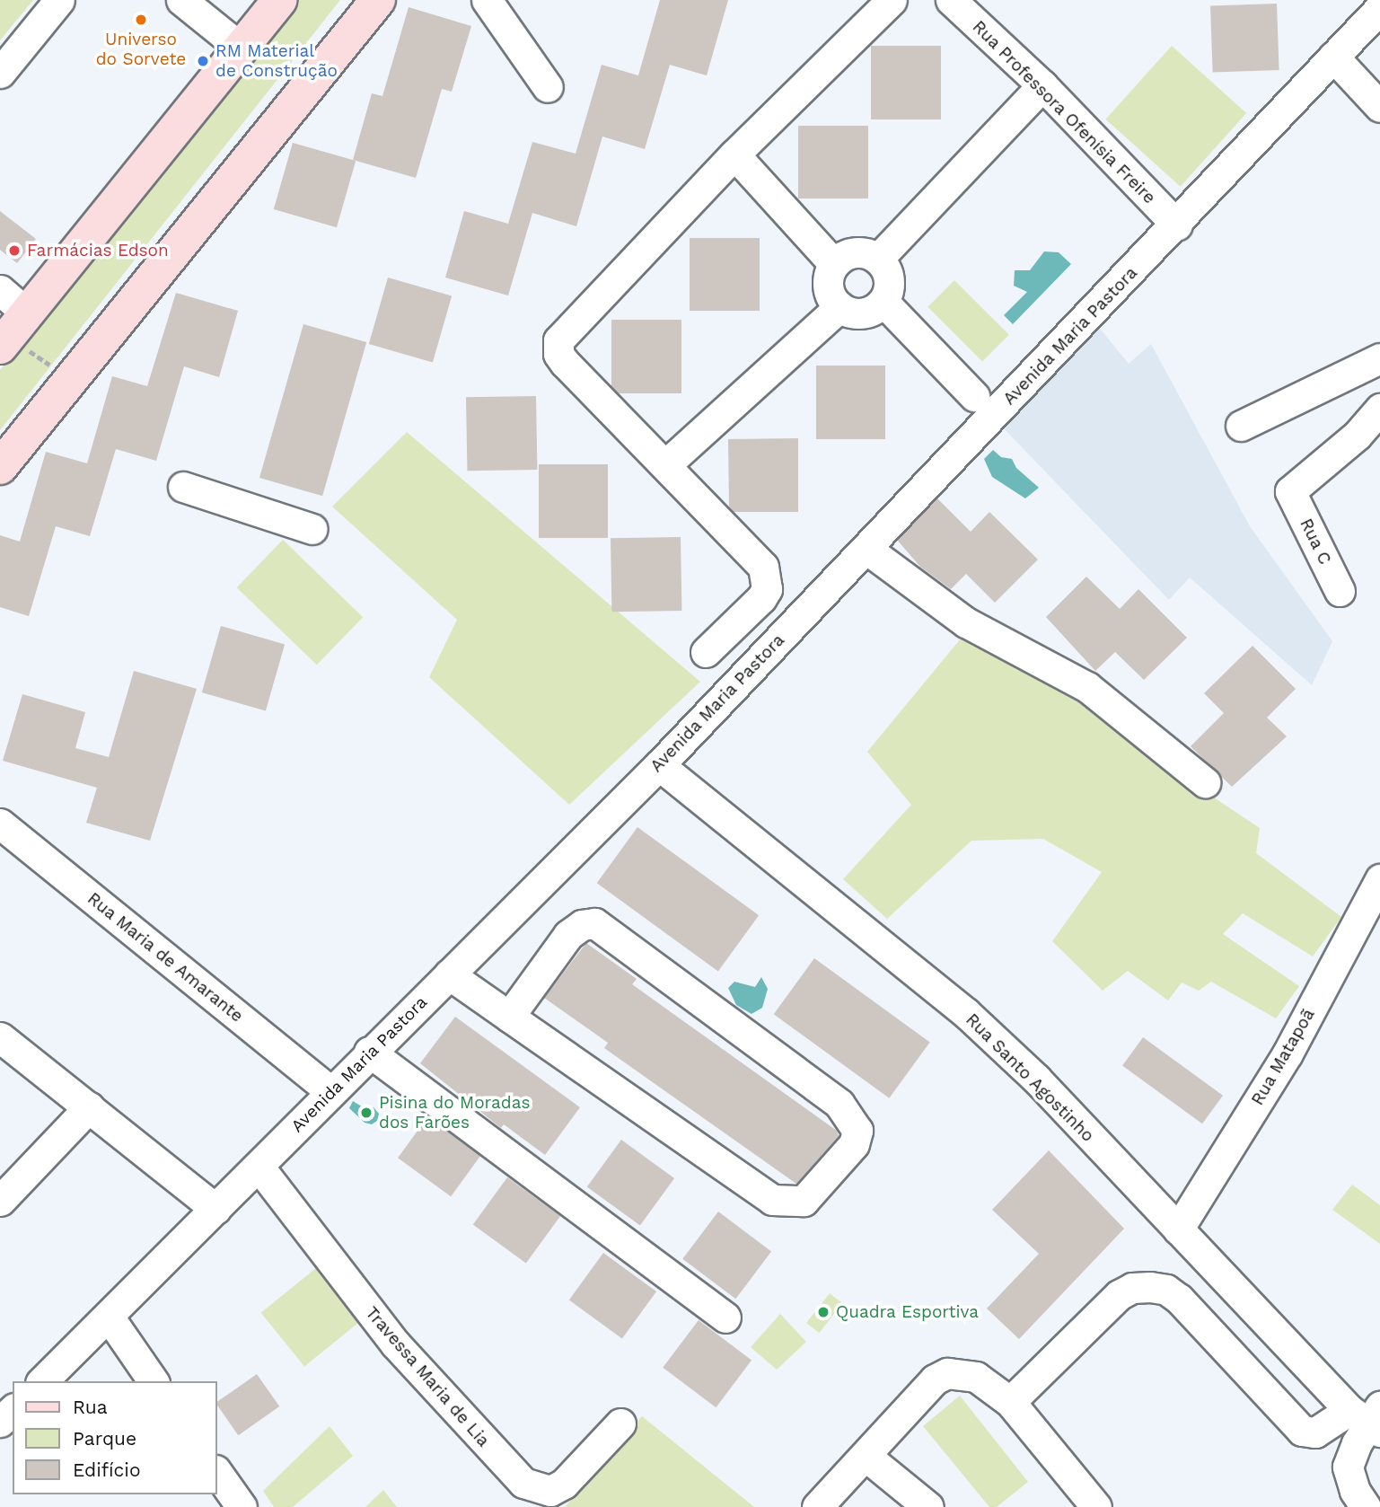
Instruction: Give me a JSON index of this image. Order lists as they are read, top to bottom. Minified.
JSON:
{"streets":{"street":["Rua Professora Ofenísia Freire","Avenida Maria Pastora","Rua C","Rua Maria de Amarante","Rua Matapoã","Rua Santo Agostinho","Travessa Maria de Lia"]},"crossings":[["Rua Professora Ofenísia Freire","Avenida Maria Pastora"],["Avenida Maria Pastora","Rua Maria de Amarante"],["Avenida Maria Pastora","Rua Santo Agostinho"],["Avenida Maria Pastora","Travessa Maria de Lia"],["Rua Matapoã","Rua Santo Agostinho"]],"places":["Universo do Sorvete","RM Material de Construção","Farmácias Edson","Pisina do Moradas dos Farões","Quadra Esportiva"],"legend":["Rua","Parque","Edifício"]}
